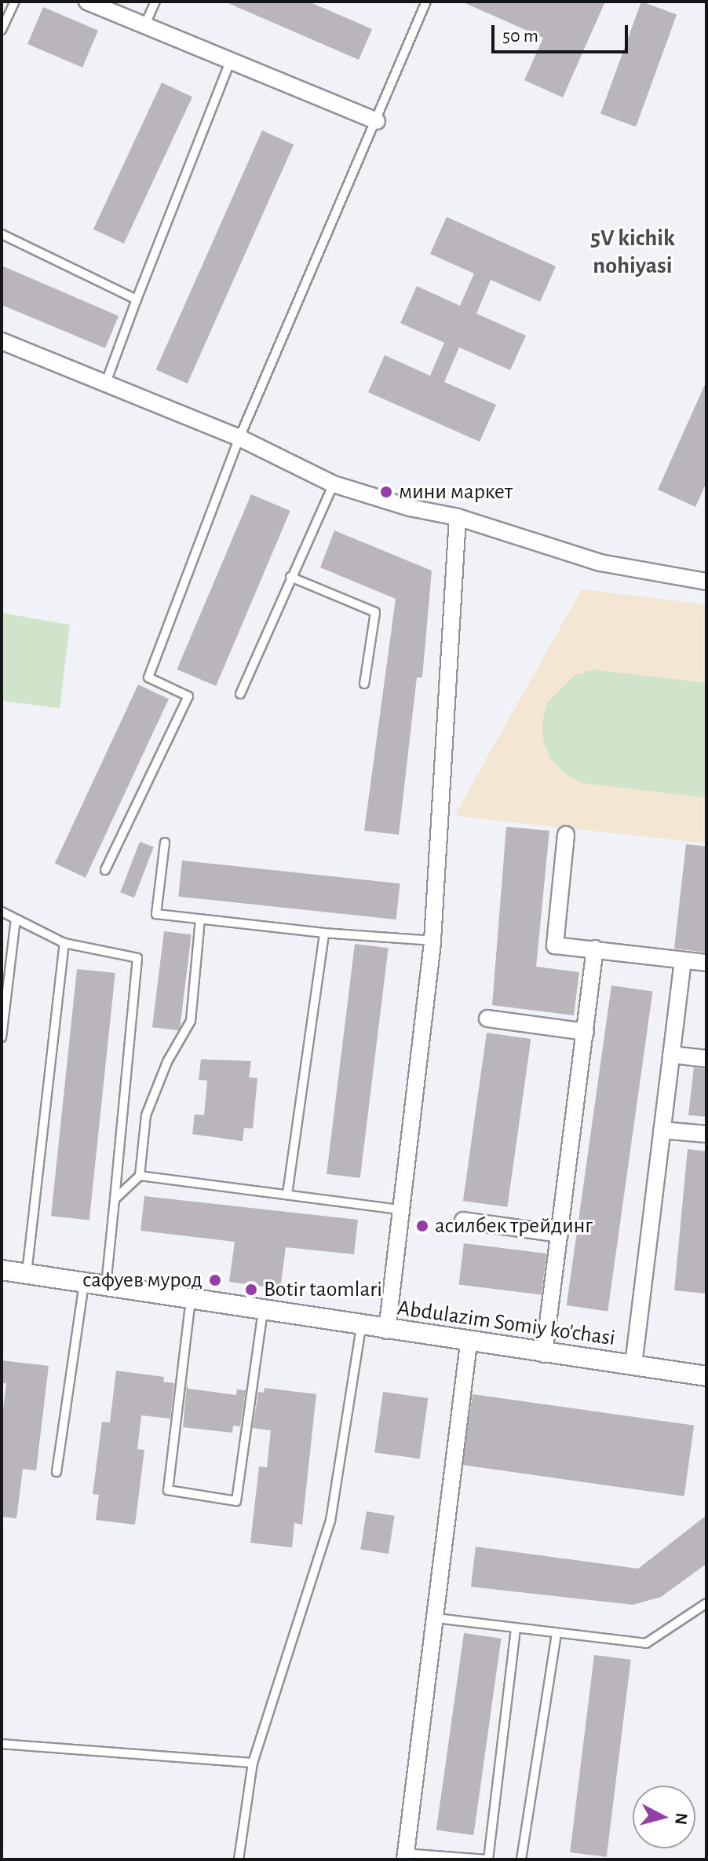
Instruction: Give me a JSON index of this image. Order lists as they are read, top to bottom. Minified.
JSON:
{"streets":{"street":["Abdulazim Somiy ko'chasi"]},"districts":["5V kichik nohiyasi"],"places":["мини маркет","асилбек трейдинг","сафуев мурод","Botir taomlari"],"scale_bar":"50 m","north":"right"}
